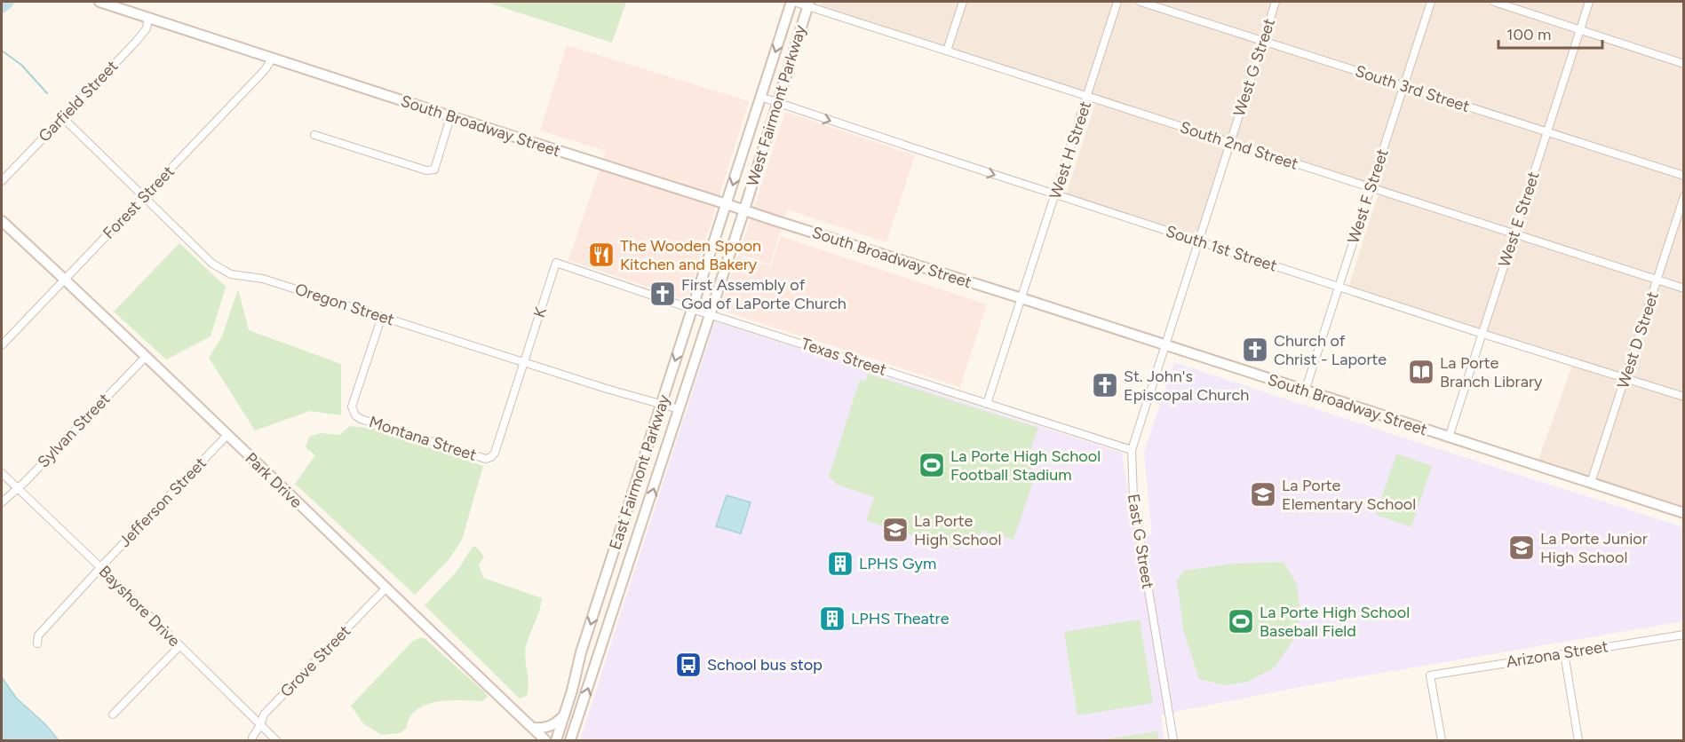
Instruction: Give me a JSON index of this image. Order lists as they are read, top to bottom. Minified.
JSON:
{"streets":{"main road":["West Fairmont Parkway","South Broadway Street","East Fairmont Parkway","Park Drive"],"street":["West G Street","South 3rd Street","Garfield Street","South 2nd Street","West H Street","West F Street","Forest Street","West E Street","South 1st Street","Oregon Street","K","West D Street","Texas Street","Sylvan Street","Montana Street","Jefferson Street","East G Street","Bayshore Drive","Arizona Street","Grove Street"]},"crossings":[["West G Street","South 3rd Street"],["West G Street","South Broadway Street"],["West G Street","South 2nd Street"],["West G Street","South 1st Street"],["West G Street","East G Street"],["South 3rd Street","West F Street"],["South 3rd Street","West E Street"],["Garfield Street","South Broadway Street"],["Garfield Street","Oregon Street"],["West Fairmont Parkway","South Broadway Street"],["West Fairmont Parkway","South 2nd Street"],["West Fairmont Parkway","South 1st Street"],["West Fairmont Parkway","East Fairmont Parkway"],["South Broadway Street","West H Street"],["South Broadway Street","West F Street"],["South Broadway Street","Forest Street"],["South Broadway Street","West E Street"],["South Broadway Street","West D Street"],["South Broadway Street","East Fairmont Parkway"],["South Broadway Street","East G Street"],["South 2nd Street","West H Street"],["South 2nd Street","West F Street"],["South 2nd Street","West E Street"],["South 2nd Street","West D Street"],["West H Street","South 1st Street"],["West H Street","Texas Street"],["West F Street","South 1st Street"],["Forest Street","Oregon Street"],["Forest Street","Park Drive"],["West E Street","South 1st Street"],["South 1st Street","West D Street"],["Oregon Street","K"],["Oregon Street","Montana Street"],["Oregon Street","East Fairmont Parkway"],["K","Texas Street"],["K","Montana Street"],["Texas Street","East Fairmont Parkway"],["Texas Street","East G Street"],["Sylvan Street","Park Drive"],["Sylvan Street","Bayshore Drive"],["Park Drive","Jefferson Street"],["Park Drive","Grove Street"],["Jefferson Street","Bayshore Drive"],["Bayshore Drive","Grove Street"]],"places":{"restaurant":["The Wooden Spoon Kitchen and Bakery"],"church":["First Assembly of God of LaPorte Church","Church of Christ - Laporte","St. John's Episcopal Church"],"library":["La Porte Branch Library"],"sports":["La Porte High School Football Stadium","La Porte High School Baseball Field"],"school or university":["La Porte Elementary School","La Porte High School","La Porte Junior High School"],"building":["LPHS Gym","LPHS Theatre"],"bus stop":["School bus stop"]},"scale_bar":"100 m"}
